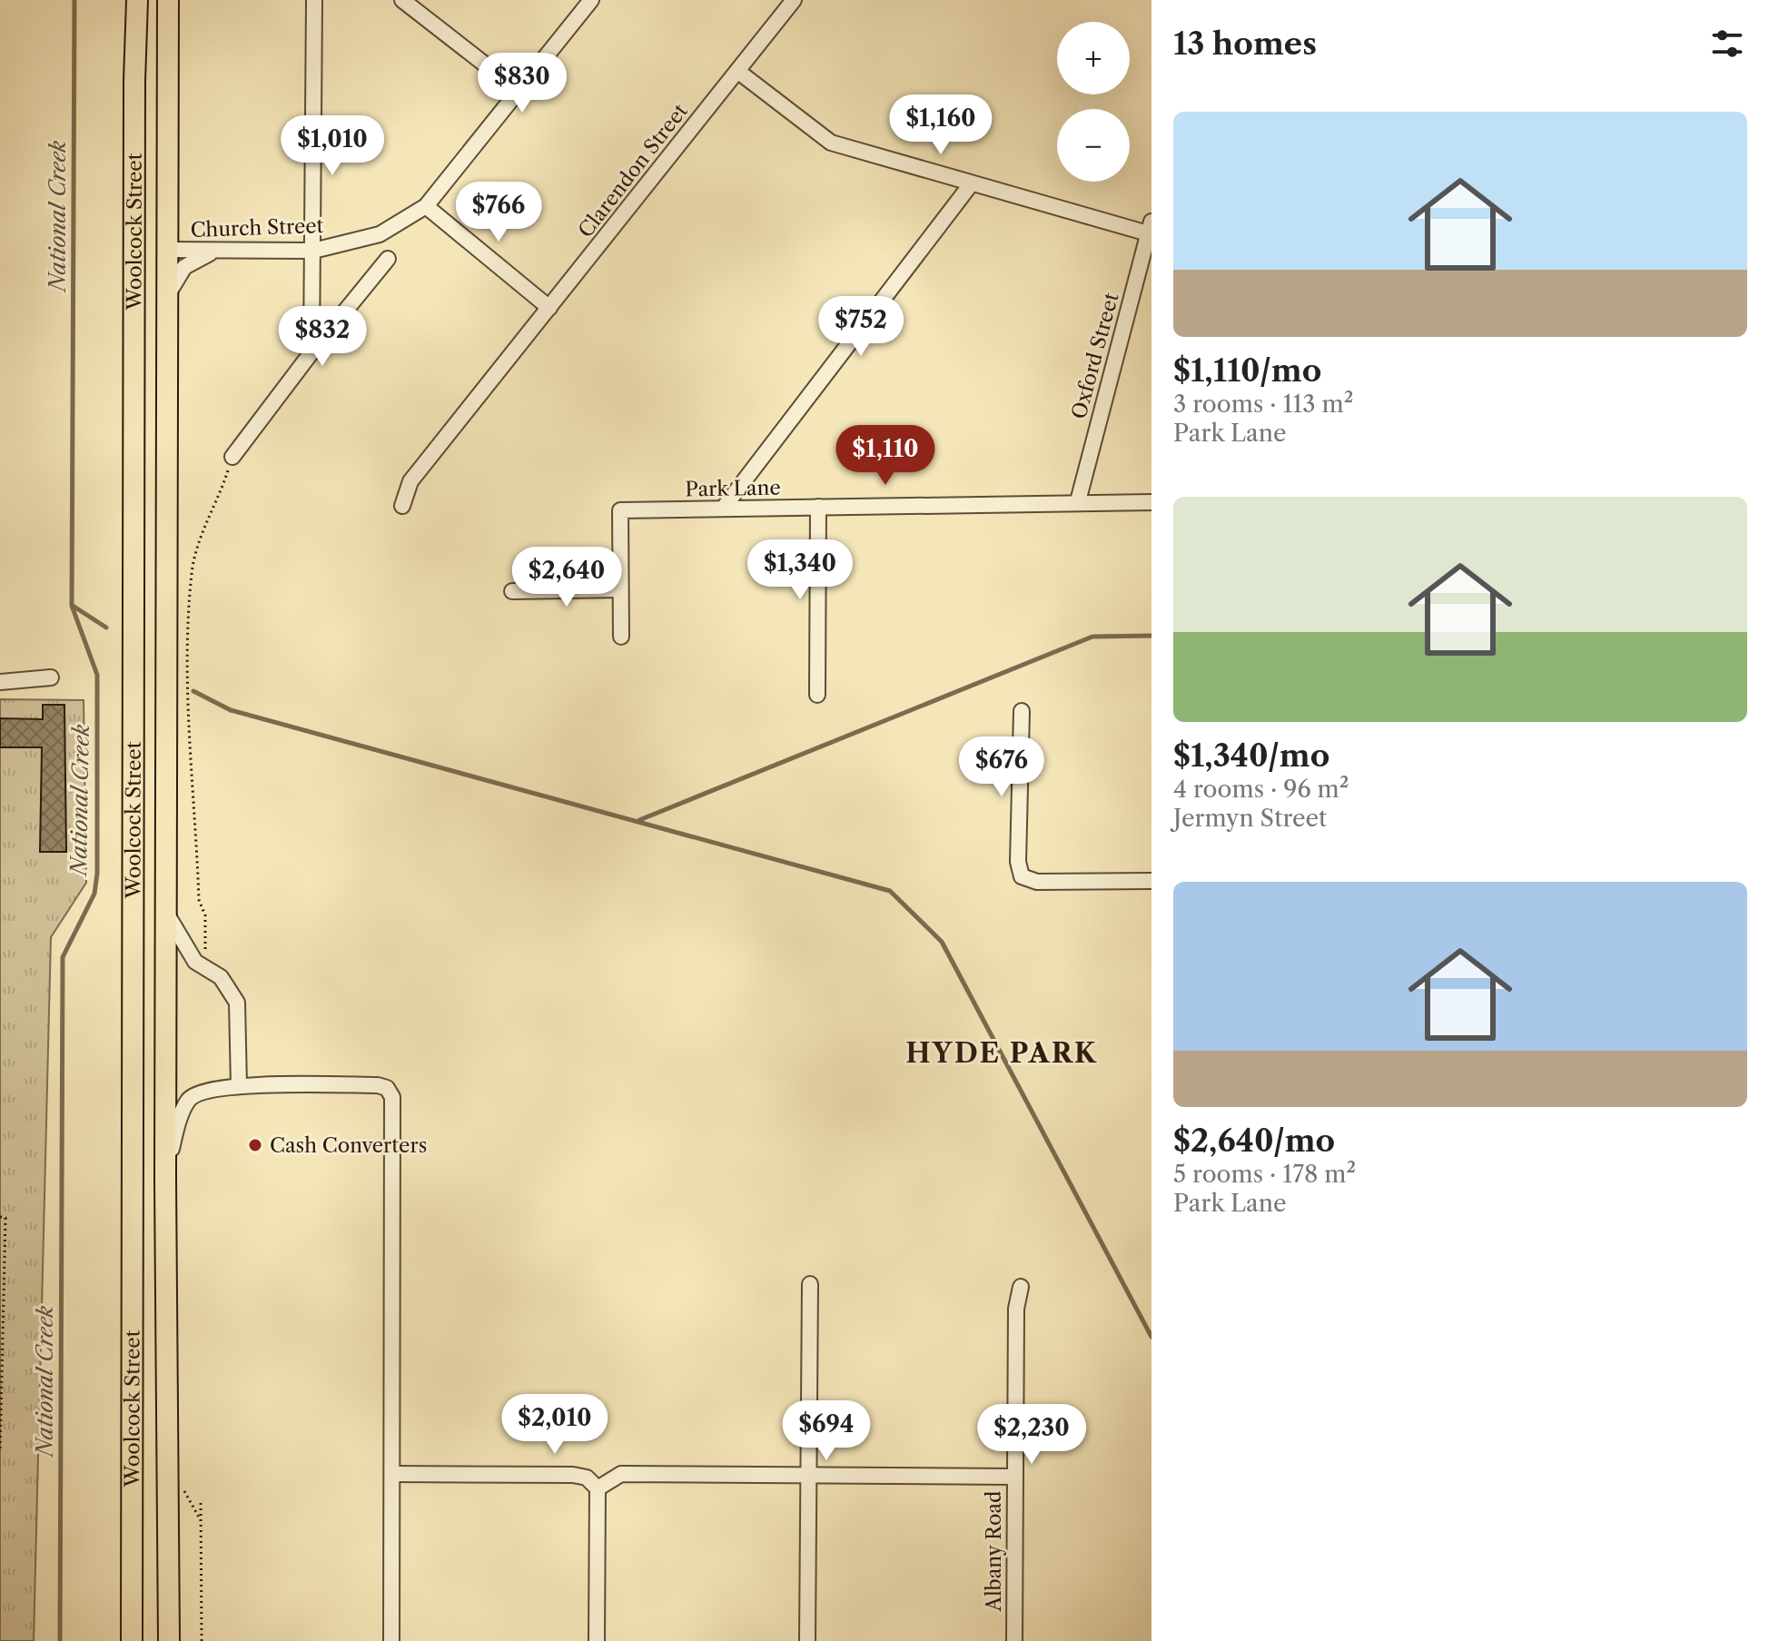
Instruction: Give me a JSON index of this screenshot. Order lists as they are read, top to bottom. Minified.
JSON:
{"streets":{"main road":["Woolcock Street"],"street":["Clarendon Street","Church Street","Oxford Street","Park Lane","Albany Road"]},"crossings":[["Church Street","Woolcock Street"],["Oxford Street","Park Lane"]],"districts":["HYDE PARK"],"water":["National Creek"],"places":["Cash Converters"],"page":{"heading":"13 homes","map_buttons":["+","−"],"price":["$830","$1,160","$1,010","$766","$752","$832","$1,110","$1,340","$2,640","$676","$2,010","$694","$2,230"],"list":[{"name":"$1,110/mo","note":"3 rooms · 113 m² · Park Lane"},{"name":"$1,340/mo","note":"4 rooms · 96 m² · Jermyn Street"},{"name":"$2,640/mo","note":"5 rooms · 178 m² · Park Lane"}]}}
